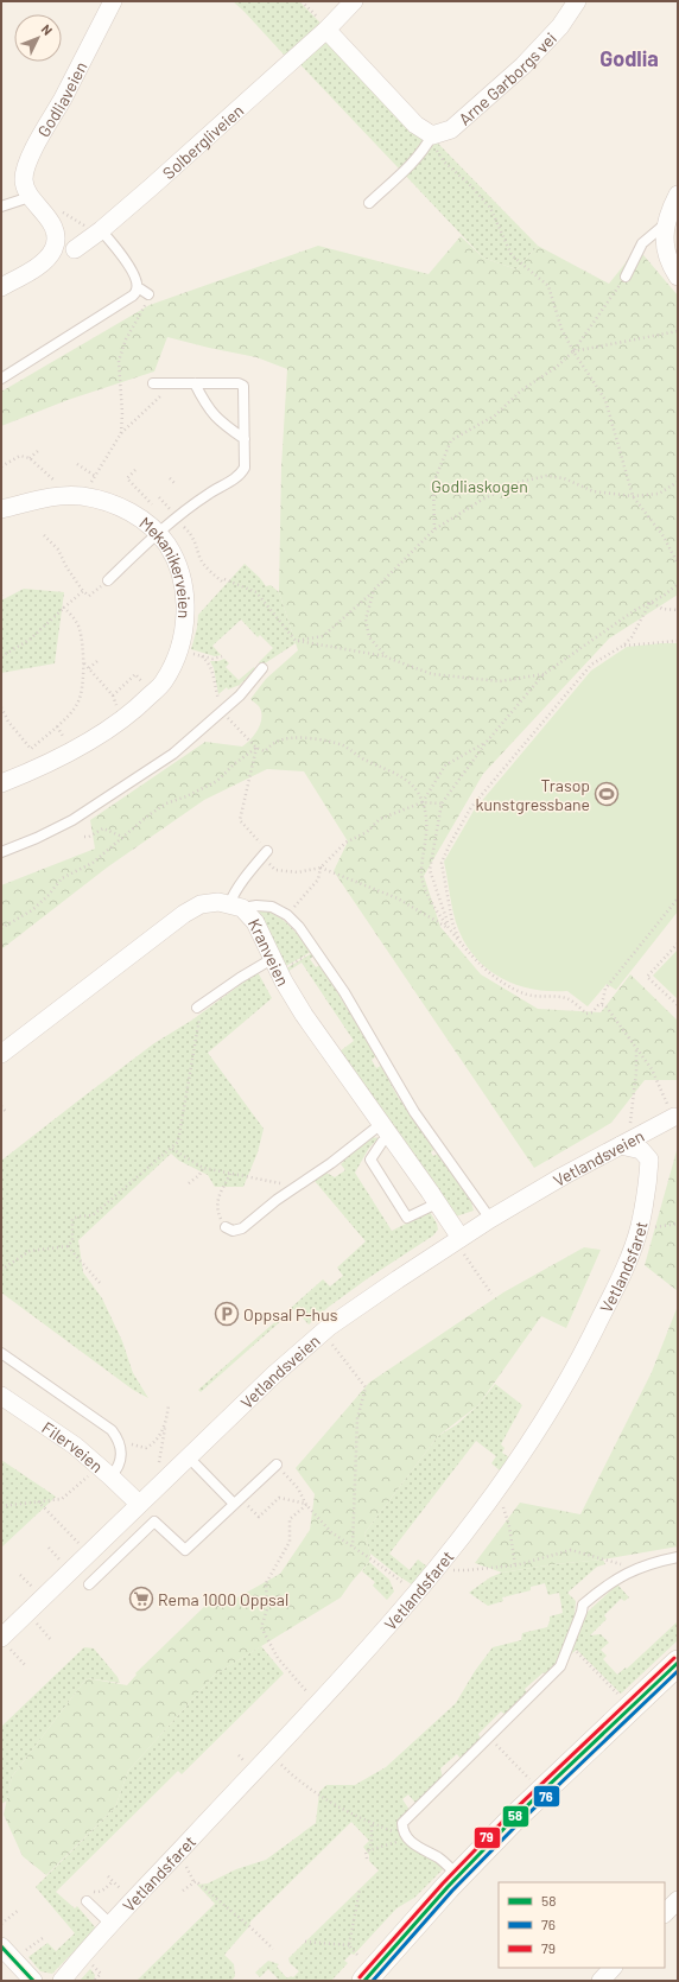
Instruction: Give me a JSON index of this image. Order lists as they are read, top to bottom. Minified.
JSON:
{"streets":{"street":["Arne Garborgs vei","Godliaveien","Solbergliveien","Mekanikerveien","Kranveien","Vetlandsveien","Vetlandsfaret","Filerveien"]},"crossings":[["Kranveien","Vetlandsveien"],["Vetlandsveien","Vetlandsfaret"],["Vetlandsveien","Filerveien"]],"districts":["Godlia"],"parks":["Godliaskogen"],"places":{"sports":["Trasop kunstgressbane"],"parking":["Oppsal P-hus"],"supermarket":["Rema 1000 Oppsal"]},"lines":["transit line 79","transit line 58","transit line 76"],"legend":["58","76","79"],"north":"top right"}
